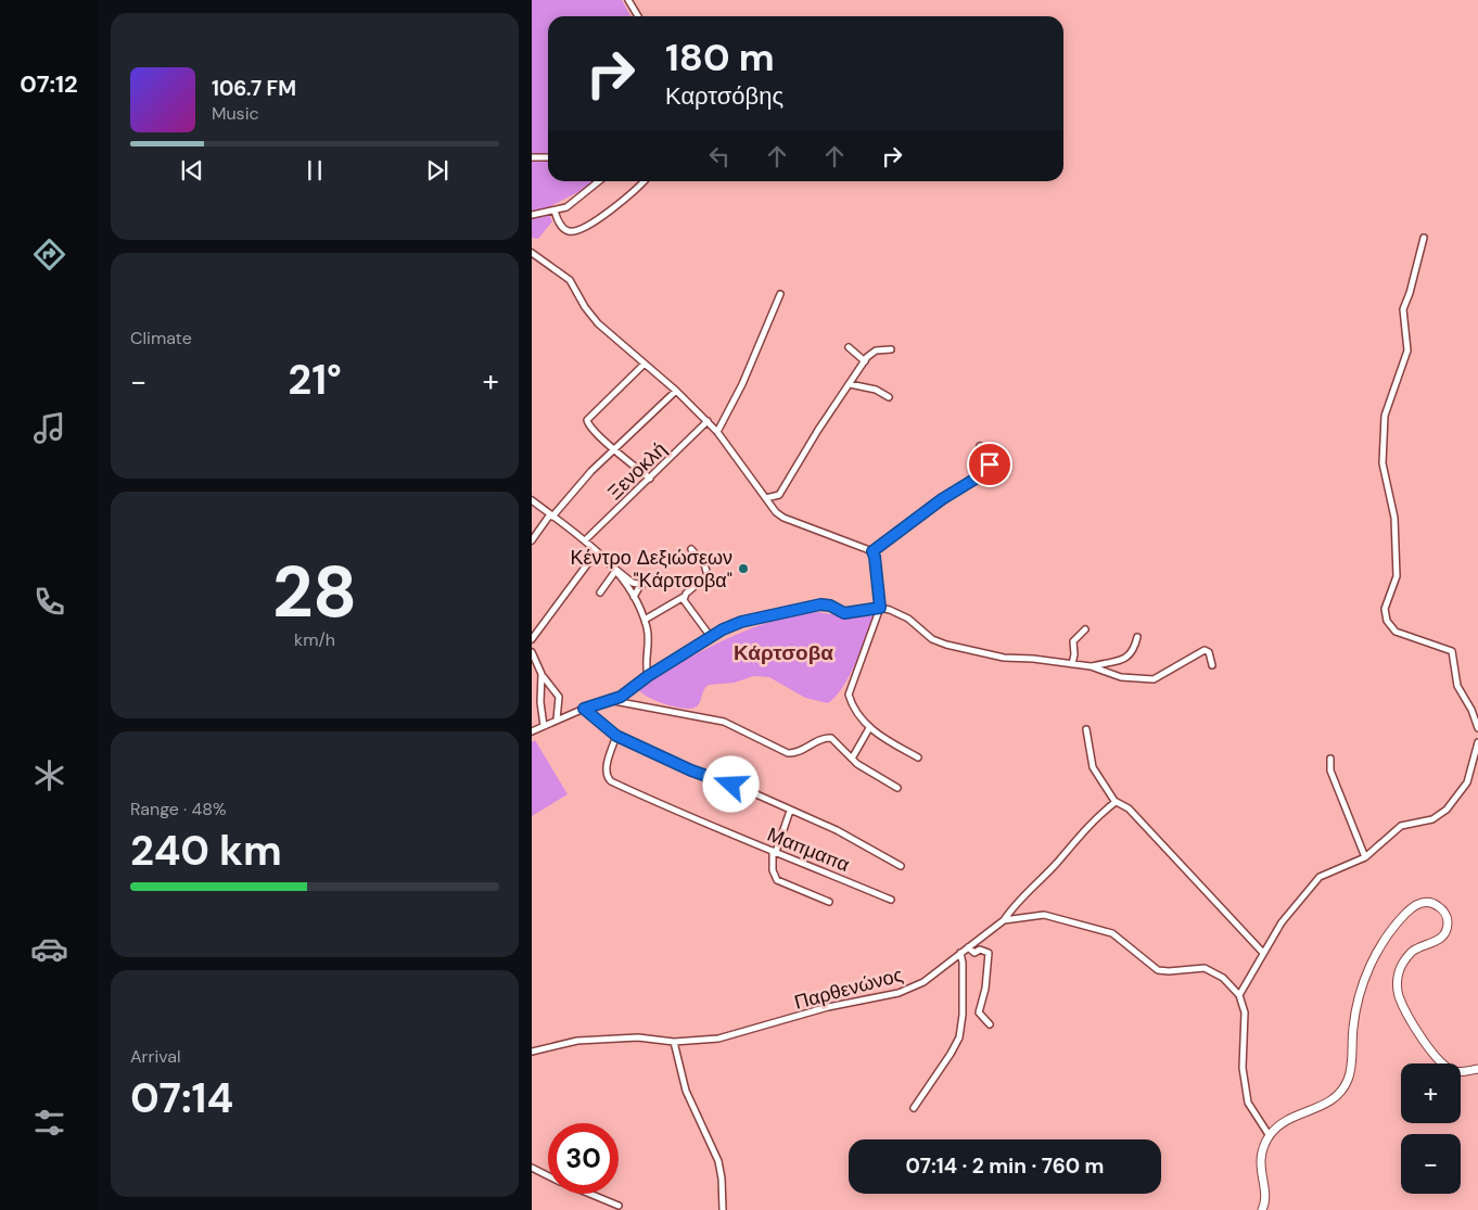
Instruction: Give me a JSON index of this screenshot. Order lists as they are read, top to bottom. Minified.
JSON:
{"streets":{"street":["Ξενοκλή","Μαπμαπα","Παρθενώνος"]},"districts":["Κάρτσοβα"],"places":["Κέντρο Δεξιώσεων \"Κάρτσοβα\""],"page":{"tabs":"07:12","turn":["180 m","Καρτσόβης"],"song":["106.7 FM","Music"],"tile":["Climate",["28","km/h"],["Range · 48%","240 km"],["Arrival","07:14"]],"heat":["−","21°","+"],"map_buttons":["+","−"],"limit":"30","trip":"07:14 · 2 min · 760 m"}}
